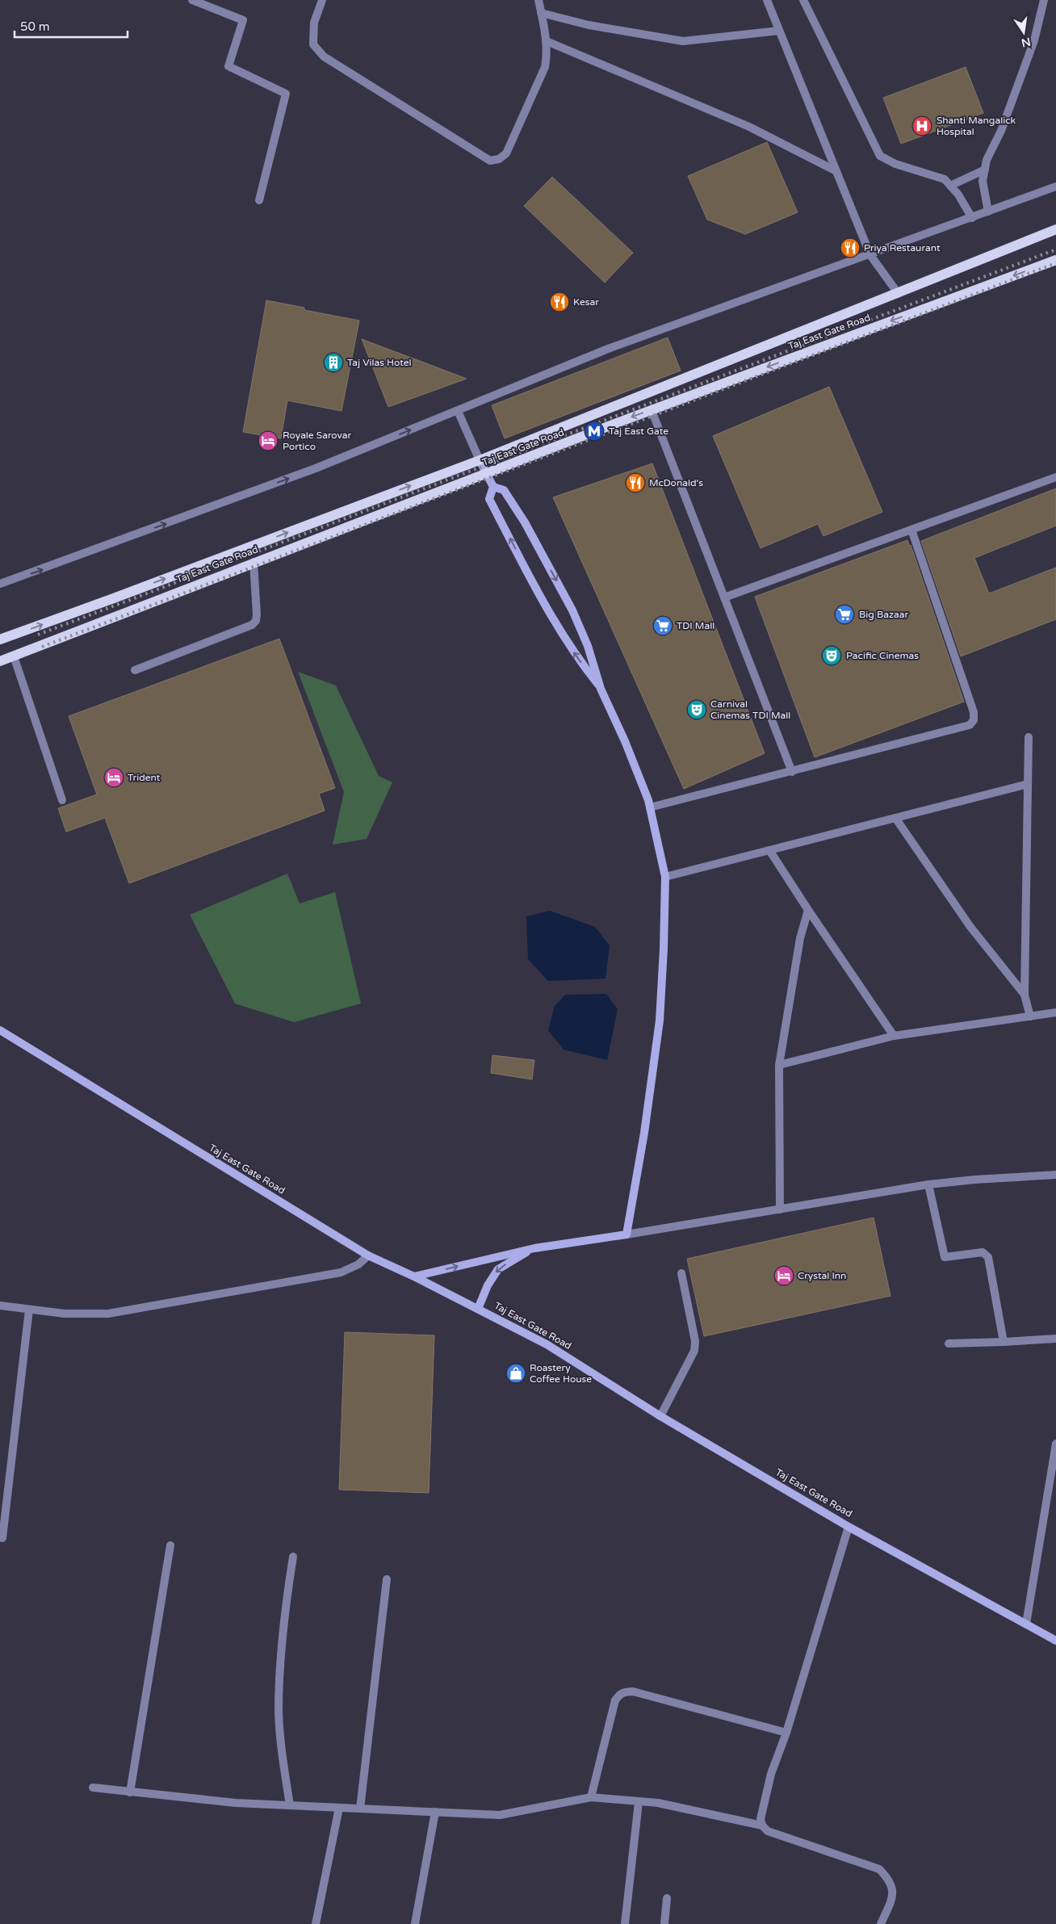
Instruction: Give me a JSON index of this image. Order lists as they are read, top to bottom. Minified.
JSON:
{"streets":{"main road":["Taj East Gate Road"]},"places":{"hospital":["Shanti Mangalick Hospital"],"restaurant":["Priya Restaurant","Kesar","McDonald's"],"building":["Taj Vilas Hotel"],"metro station":["Taj East Gate"],"hotel":["Royale Sarovar Portico","Trident","Crystal Inn"],"supermarket":["Big Bazaar","TDI Mall"],"theatre":["Pacific Cinemas","Carnival Cinemas TDI Mall"],"shop":["Roastery Coffee House"]},"scale_bar":"50 m","north":"bottom"}
